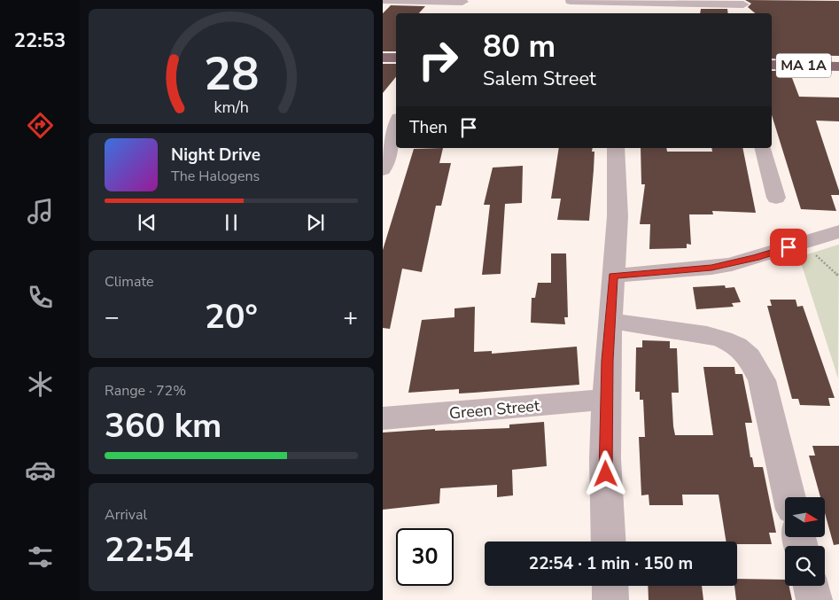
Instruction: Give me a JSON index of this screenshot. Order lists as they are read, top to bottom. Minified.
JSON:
{"streets":{"highway":["MA 1A"],"street":["Green Street"]},"north":"right","page":{"tabs":"22:53","turn":["80 m","Salem Street"],"then":"Then","song":["Night Drive","The Halogens"],"tile":["Climate",["Range · 72%","360 km"],["Arrival","22:54"]],"heat":["−","20°","+"],"limit":"30","trip":"22:54 · 1 min · 150 m","gauge":["28","km/h"]}}
